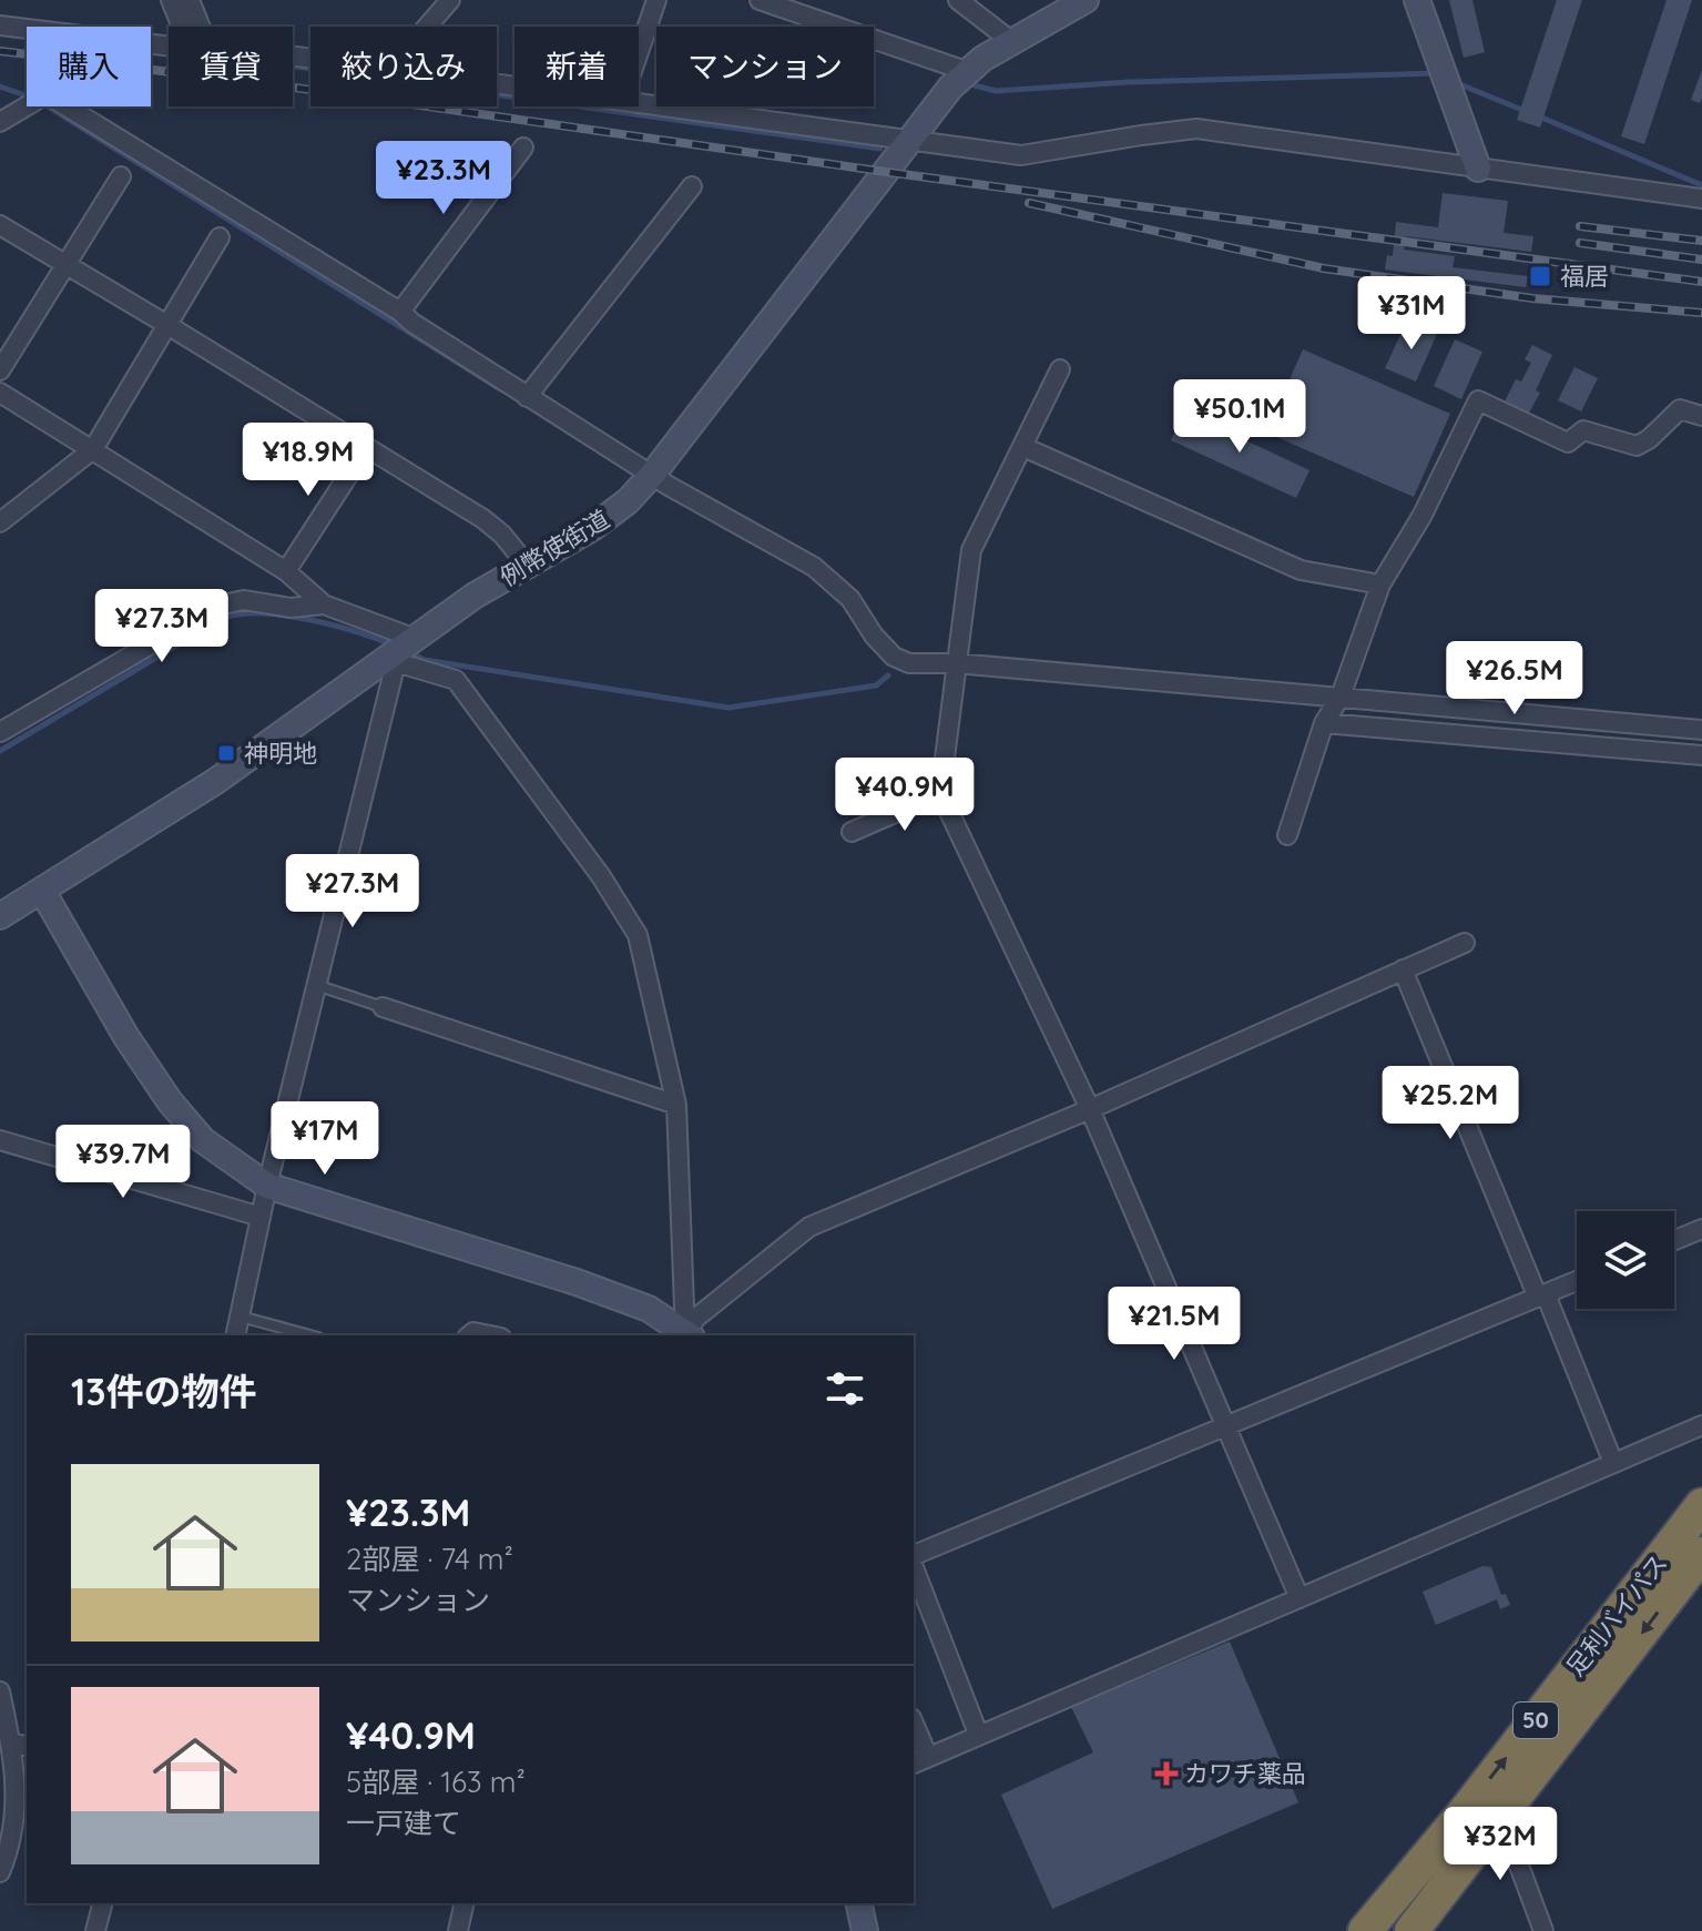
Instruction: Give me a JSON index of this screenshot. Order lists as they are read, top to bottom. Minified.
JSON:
{"streets":{"highway":["足利バイパス","50"],"main road":["例幣使街道"]},"places":{"transit":["福居","神明地"],"health":["カワチ薬品"]},"page":{"chip":["購入","賃貸","絞り込み","新着","マンション"],"price":["¥23.3M","¥31M","¥50.1M","¥18.9M","¥27.3M","¥26.5M","¥40.9M","¥27.3M","¥25.2M","¥17M","¥39.7M","¥21.5M","¥32M"],"heading":"13件の物件","list":[{"name":"¥23.3M","note":"2部屋 · 74 m² · マンション"},{"name":"¥40.9M","note":"5部屋 · 163 m² · 一戸建て"}]}}
